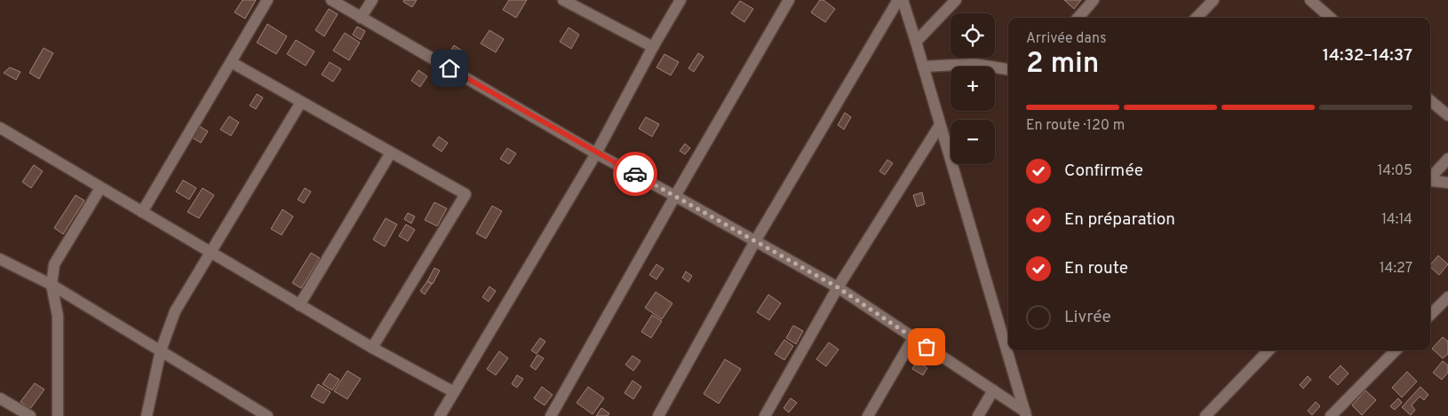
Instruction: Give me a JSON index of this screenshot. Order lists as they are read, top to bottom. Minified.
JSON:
{"page":{"map_buttons":["+","−"],"heading":["2 min","Arrivée dans","14:32–14:37"],"bar":"En route · 120 m","list":[["Confirmée","14:05"],["En préparation","14:14"],["En route","14:27"],"Livrée"]}}
